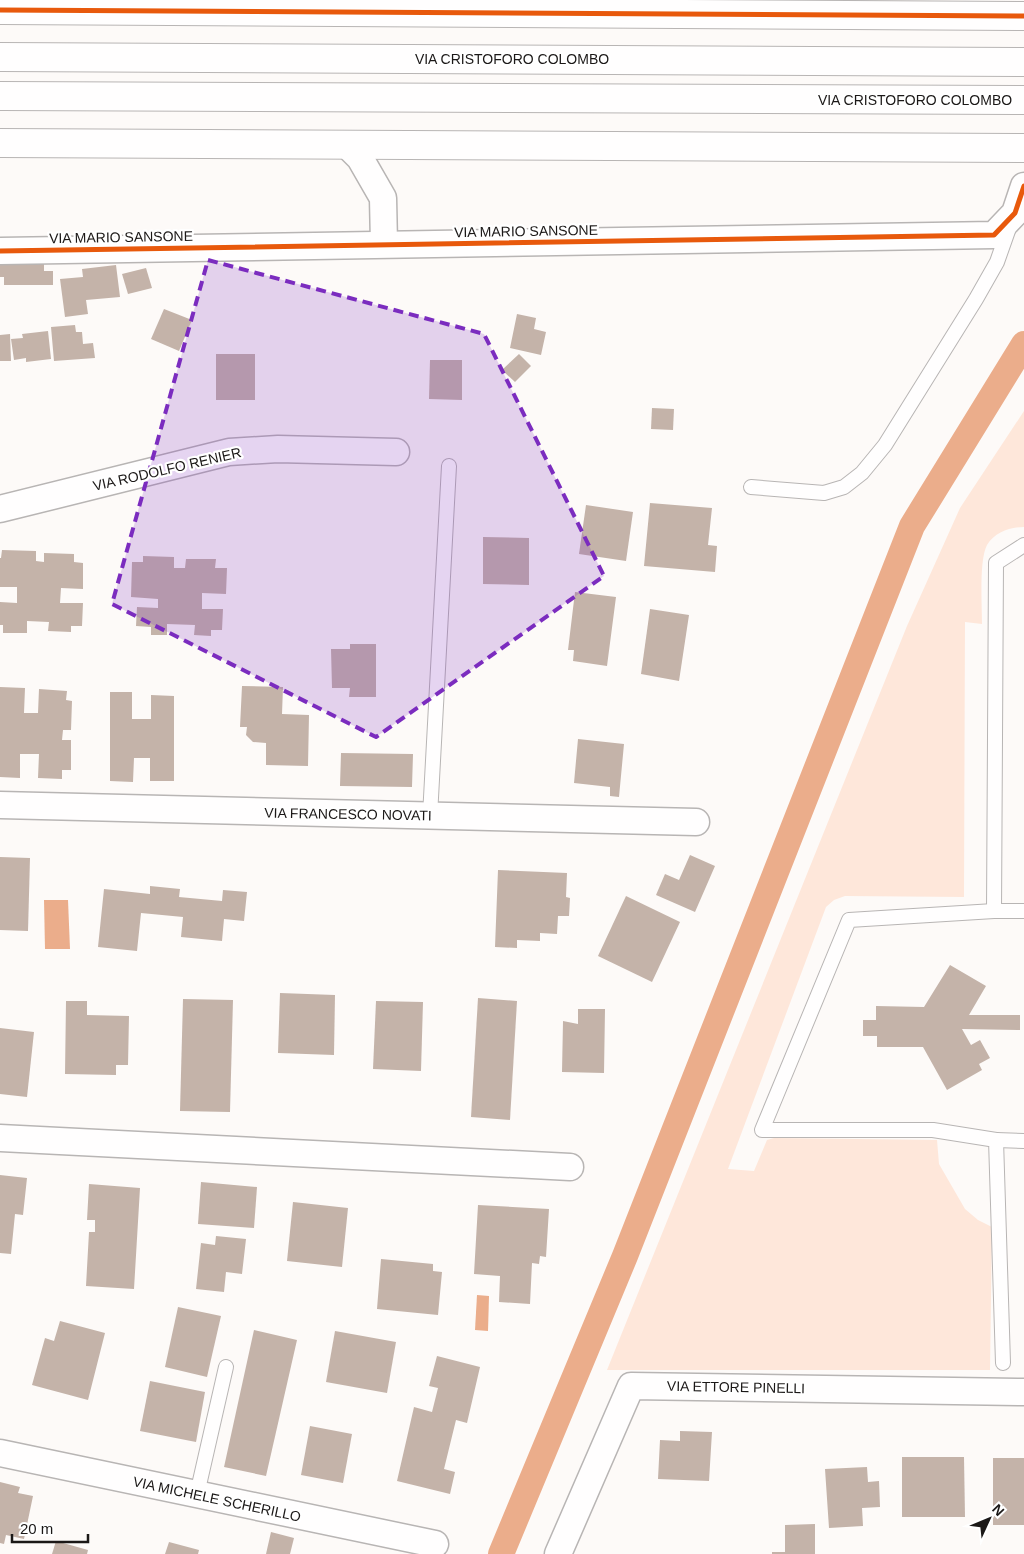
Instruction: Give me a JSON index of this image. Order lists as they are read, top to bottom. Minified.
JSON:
{"streets":{"street":["VIA CRISTOFORO COLOMBO","VIA MARIO SANSONE","VIA RODOLFO RENIER","VIA FRANCESCO NOVATI","VIA ETTORE PINELLI","VIA MICHELE SCHERILLO"]},"scale_bar":"20 m","north":"top right"}
